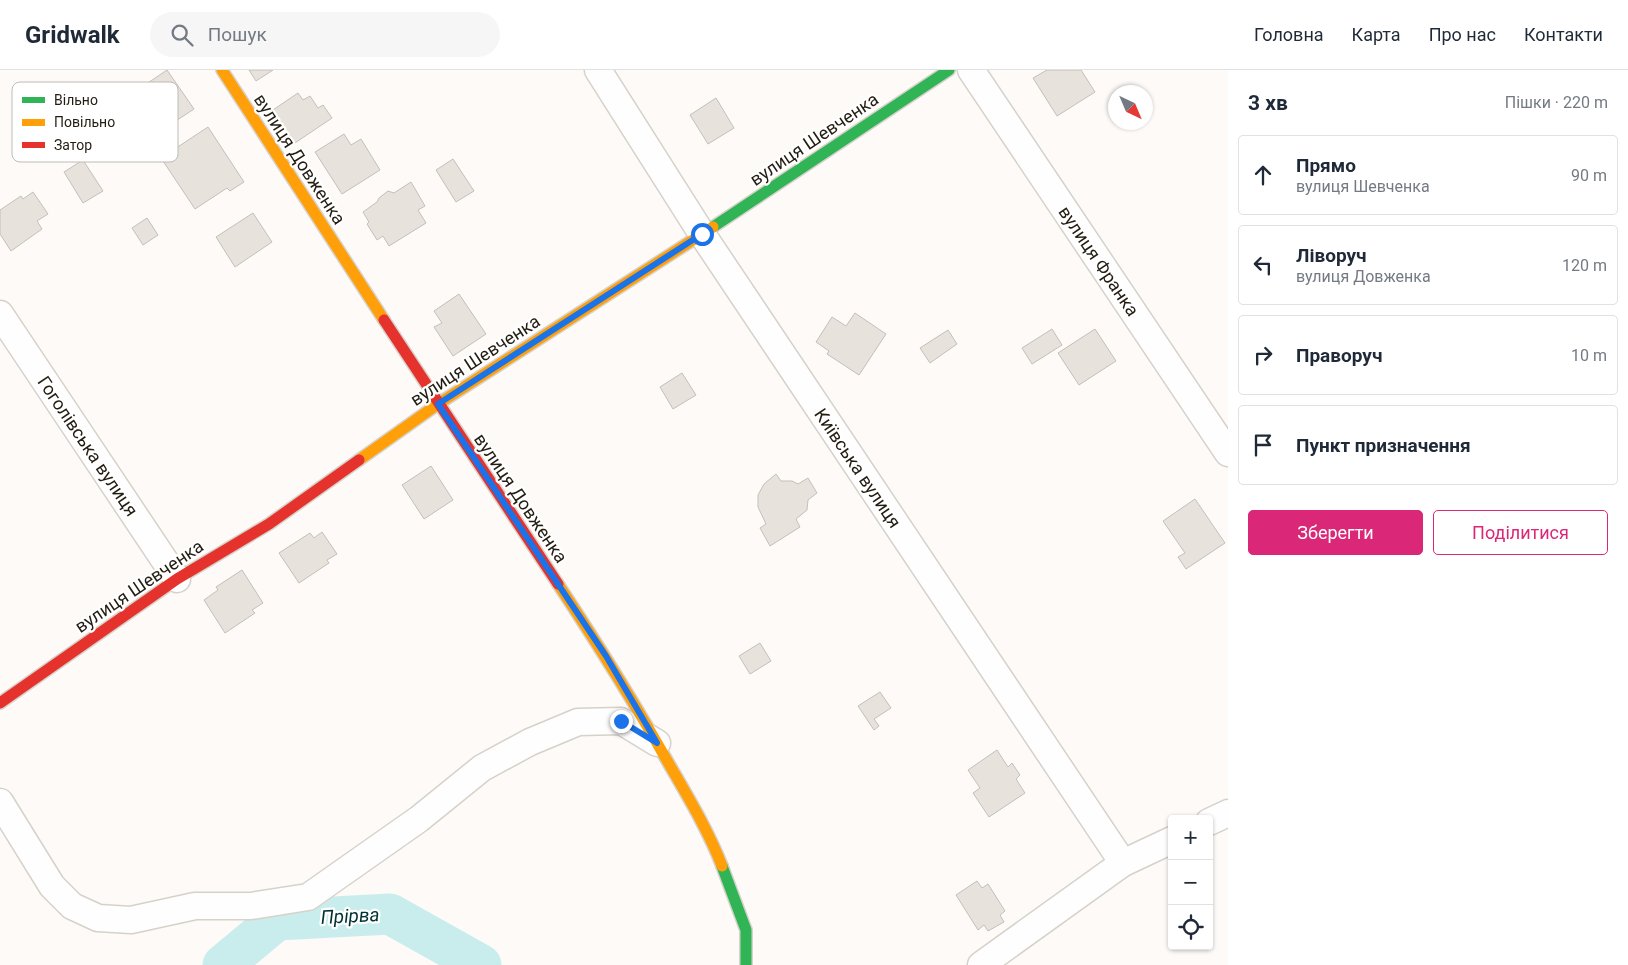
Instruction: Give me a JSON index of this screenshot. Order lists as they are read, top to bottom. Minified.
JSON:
{"streets":{"street":["вулиця Шевченка","вулиця Довженка","вулиця Франка","Гоголівська вулиця","Київська вулиця"]},"crossings":[["вулиця Шевченка","вулиця Довженка"],["вулиця Шевченка","Гоголівська вулиця"],["вулиця Шевченка","Київська вулиця"]],"water":["Прірва"],"legend":["Вільно","Повільно","Затор"],"north":"bottom right","page":{"header":"Gridwalk","search":"Пошук","nav":["Головна","Карта","Про нас","Контакти"],"heading":["3 хв","Пішки · 220 m"],"list":[["Прямо","вулиця Шевченка","90 m"],["Ліворуч","вулиця Довженка","120 m"],["Праворуч","10 m"],"Пункт призначення"],"buttons":["Зберегти","Поділитися"],"map_buttons":["+","−"]}}
